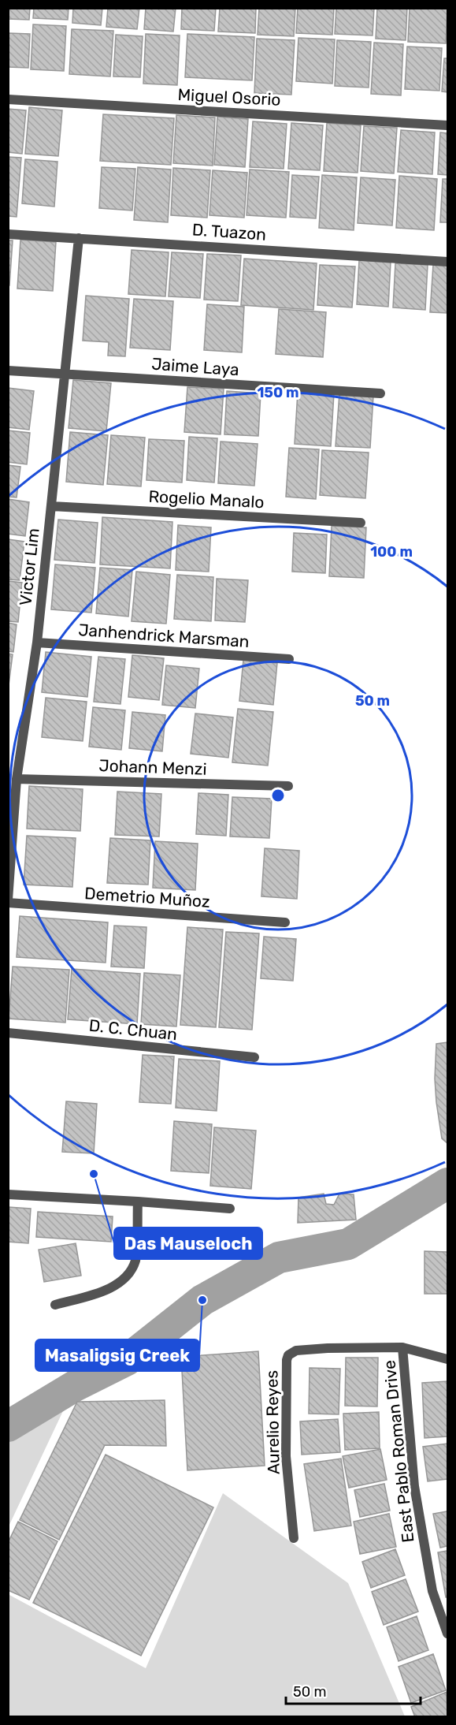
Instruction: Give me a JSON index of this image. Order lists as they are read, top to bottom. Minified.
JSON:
{"streets":{"street":["Miguel Osorio","D. Tuazon","Jaime Laya","Rogelio Manalo","Victor Lim","Janhendrick Marsman","Johann Menzi","Demetrio Muñoz","D. C. Chuan","Aurelio Reyes","East Pablo Roman Drive"]},"crossings":[["D. Tuazon","Victor Lim"],["Jaime Laya","Victor Lim"],["Rogelio Manalo","Victor Lim"],["Victor Lim","Janhendrick Marsman"],["Victor Lim","Johann Menzi"],["Victor Lim","Demetrio Muñoz"],["Aurelio Reyes","East Pablo Roman Drive"]],"places":["Das Mauseloch","Masaligsig Creek"],"scale_bar":"50 m","rings":["150 m","100 m","50 m"]}
